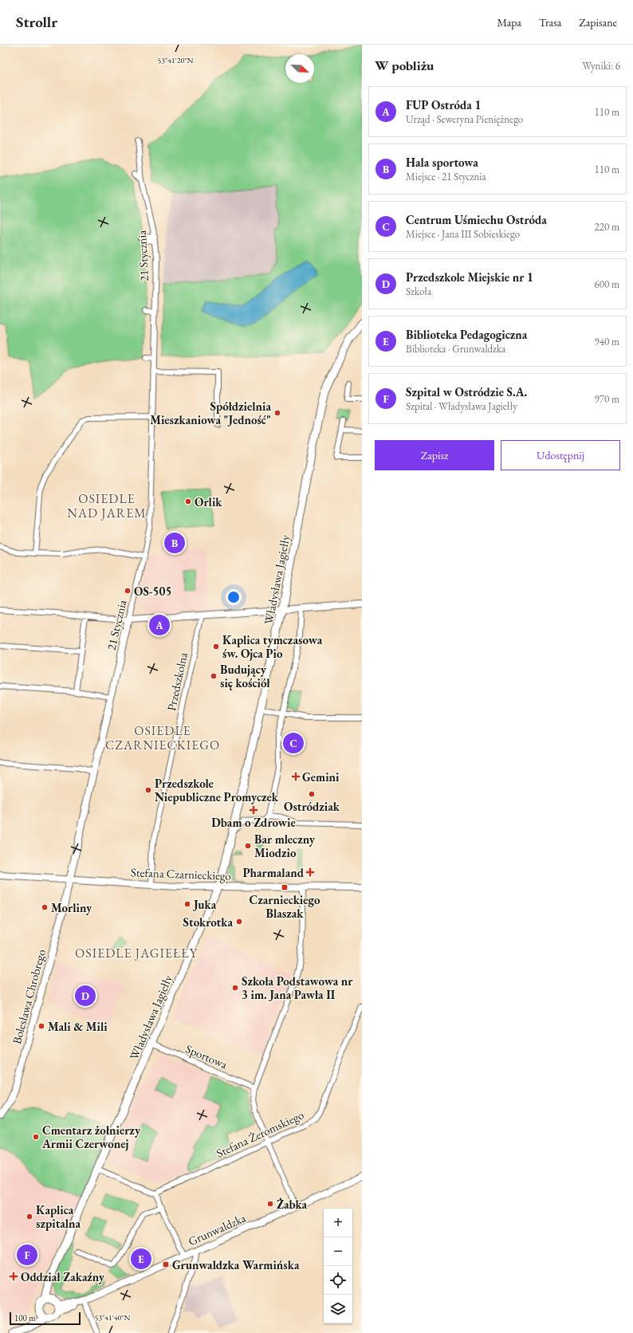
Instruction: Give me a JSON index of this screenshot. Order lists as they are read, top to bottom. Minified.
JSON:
{"streets":{"main road":["Władysława Jagiełły"],"street":["21 Stycznia","Przedszkolna","Stefana Czarnieckiego","Bolesława Chrobrego","Sportowa","Stefana Żeromskiego","Grunwaldzka"]},"crossings":[["21 Stycznia","Stefana Czarnieckiego"],["21 Stycznia","Bolesława Chrobrego"],["Władysława Jagiełły","Stefana Czarnieckiego"],["Władysława Jagiełły","Sportowa"],["Władysława Jagiełły","Grunwaldzka"],["Przedszkolna","Stefana Czarnieckiego"],["Stefana Czarnieckiego","Bolesława Chrobrego"]],"districts":["OSIEDLE NAD JAREM","OSIEDLE CZARNIECKIEGO","OSIEDLE JAGIEŁŁY"],"places":{"other":["Spółdzielnia Mieszkaniowa \"Jedność\"","Orlik","OS-505","Kaplica tymczasowa św. Ojca Pio","Budujący się kościół","Przedszkole Niepubliczne Promyczek","Ostródziak","Bar mleczny Miodzio","Juka","Morliny","Stokrotka","Szkoła Podstawowa nr 3 im. Jana Pawła II","Mali & Mili","Cmentarz żołnierzy Armii Czerwonej","Żabka","Kaplica szpitalna"],"health":["Gemini","Dbam o Zdrowie","Pharmaland","Oddział Zakaźny"],"transit":["Czarnieckiego Blaszak","Grunwaldzka Warmińska"]},"scale_bar":"100 m","north":"bottom right","page":{"header":"Strollr","nav":["Mapa","Trasa","Zapisane"],"heading":["W pobliżu","Wyniki: 6"],"list":[{"mark":"A","name":"FUP Ostróda 1","note":"Urząd · Seweryna Pieniężnego","value":"110 m"},{"mark":"B","name":"Hala sportowa","note":"Miejsce · 21 Stycznia","value":"110 m"},{"mark":"C","name":"Centrum Uśmiechu Ostróda","note":"Miejsce · Jana III Sobieskiego","value":"220 m"},{"mark":"D","name":"Przedszkole Miejskie nr 1","note":"Szkoła","value":"600 m"},{"mark":"E","name":"Biblioteka Pedagogiczna","note":"Biblioteka · Grunwaldzka","value":"940 m"},{"mark":"F","name":"Szpital w Ostródzie S.A.","note":"Szpital · Władysława Jagiełły","value":"970 m"}],"buttons":["Zapisz","Udostępnij"],"pins":["B","A","C","D","F","E"],"map_buttons":["+","−"],"scale":"100 m"},"coordinates":["53°41'20\"N","53°41'40\"N"]}
